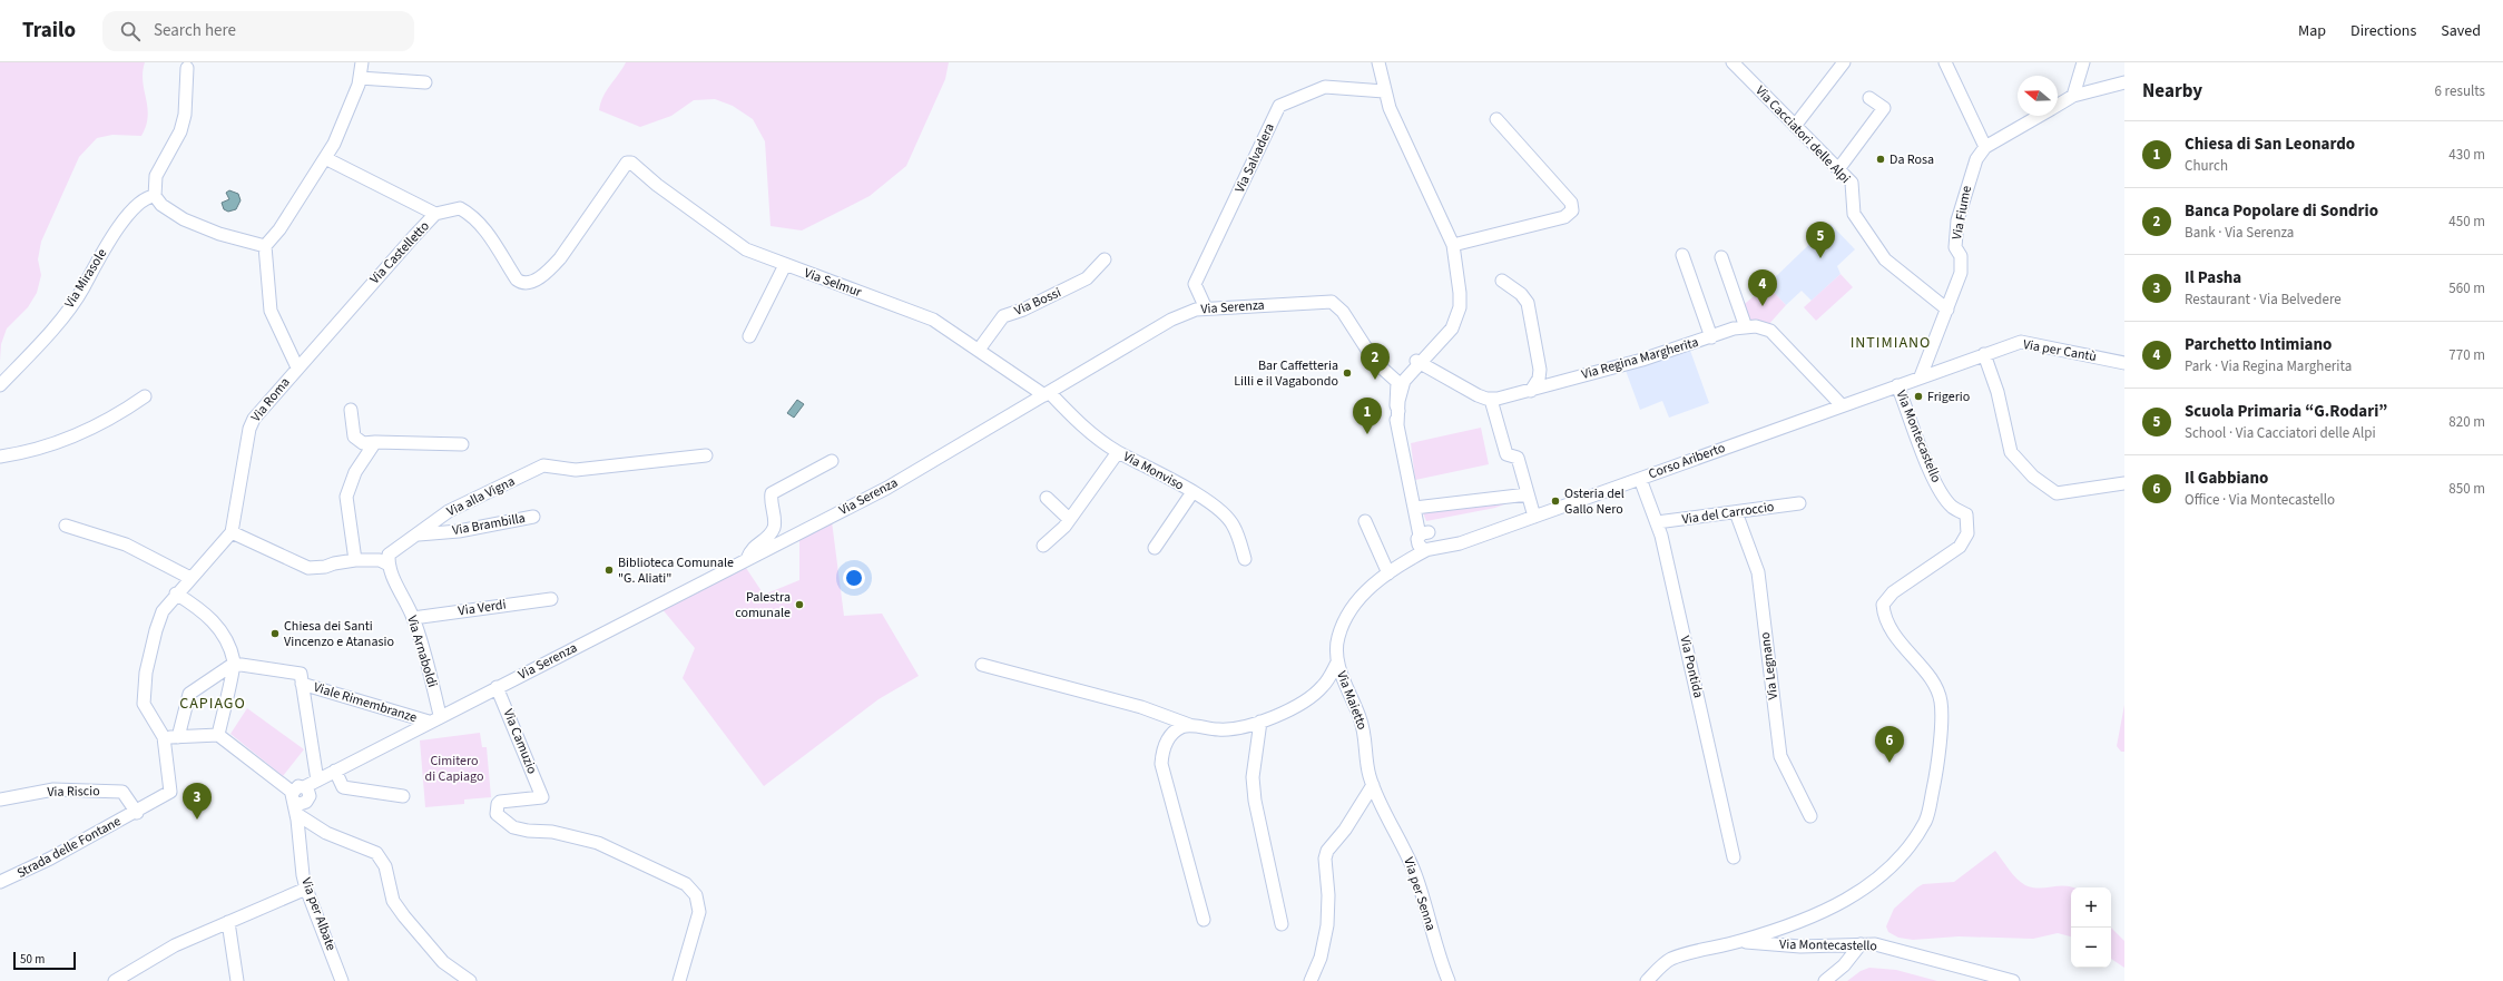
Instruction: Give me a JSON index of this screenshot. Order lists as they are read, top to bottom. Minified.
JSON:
{"streets":{"street":["Via Cacciatori delle Alpi","Via Salvadera","Via Fiume","Via Castelletto","Via Mirasole","Via Selmur","Via Bossi","Via Serenza","Via per Cantù","Via Regina Margherita","Via Roma","Via Montecastello","Corso Ariberto","Via Monviso","Via alla Vigna","Via del Carroccio","Via Brambilla","Via Verdi","Via Arnaboldi","Via Legnano","Via Pontida","Via Maietto","Viale Rimembranze","Via Camuzio","Via Riscio","Strada delle Fontane","Via per Senna","Via per Albate"]},"crossings":[["Via Cacciatori delle Alpi","Via Fiume"],["Via Salvadera","Via Serenza"],["Via Fiume","Via per Cantù"],["Via Fiume","Corso Ariberto"],["Via Castelletto","Via Selmur"],["Via Castelletto","Via Roma"],["Via Selmur","Via Bossi"],["Via Selmur","Via Serenza"],["Via Selmur","Via Monviso"],["Via Serenza","Via Monviso"],["Via Serenza","Via Arnaboldi"],["Via Serenza","Viale Rimembranze"],["Via Serenza","Via Camuzio"],["Via Serenza","Via per Albate"],["Via per Cantù","Corso Ariberto"],["Via Regina Margherita","Corso Ariberto"],["Via Montecastello","Corso Ariberto"],["Corso Ariberto","Via Pontida"],["Corso Ariberto","Via Maietto"],["Via alla Vigna","Via Brambilla"],["Via alla Vigna","Via Arnaboldi"],["Via del Carroccio","Via Legnano"],["Via del Carroccio","Via Pontida"],["Via Verdi","Via Arnaboldi"],["Via Maietto","Via per Senna"],["Via Riscio","Strada delle Fontane"]],"districts":["INTIMIANO","CAPIAGO"],"parks":["Cimitero di Capiago"],"places":["Da Rosa","Bar Caffetteria Lilli e il Vagabondo","Frigerio","Osteria del Gallo Nero","Biblioteca Comunale \"G. Aliati\"","Palestra comunale","Chiesa dei Santi Vincenzo e Atanasio"],"scale_bar":"50 m","north":"left","page":{"header":"Trailo","search":"Search here","nav":["Map","Directions","Saved"],"heading":["Nearby","6 results"],"list":[{"mark":"1","name":"Chiesa di San Leonardo","note":"Church","value":"430 m"},{"mark":"2","name":"Banca Popolare di Sondrio","note":"Bank · Via Serenza","value":"450 m"},{"mark":"3","name":"Il Pasha","note":"Restaurant · Via Belvedere","value":"560 m"},{"mark":"4","name":"Parchetto Intimiano","note":"Park · Via Regina Margherita","value":"770 m"},{"mark":"5","name":"Scuola Primaria “G.Rodari”","note":"School · Via Cacciatori delle Alpi","value":"820 m"},{"mark":"6","name":"Il Gabbiano","note":"Office · Via Montecastello","value":"850 m"}],"pins":["5","4","2","1","6","3"],"map_buttons":["+","−"],"scale":"50 m"}}
